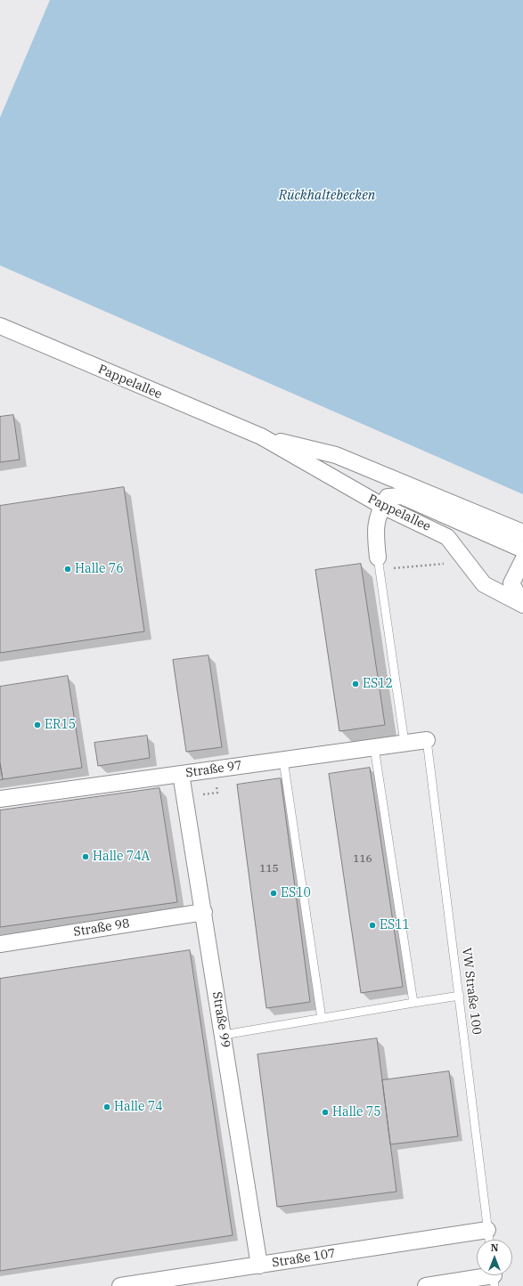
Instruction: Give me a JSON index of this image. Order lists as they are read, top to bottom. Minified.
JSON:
{"streets":{"street":["Pappelallee","Straße 97","Straße 98","Straße 99","Straße 107"],"lane":["VW Straße 100"]},"crossings":[["Straße 97","VW Straße 100"],["Straße 97","Straße 99"],["Straße 98","Straße 99"],["VW Straße 100","Straße 107"],["Straße 99","Straße 107"]],"water":["Rückhaltebecken"],"places":["Halle 76","ES12","ER15","Halle 74A","ES10","ES11","Halle 74","Halle 75"],"house_numbers":["116","115"],"north":"top"}
